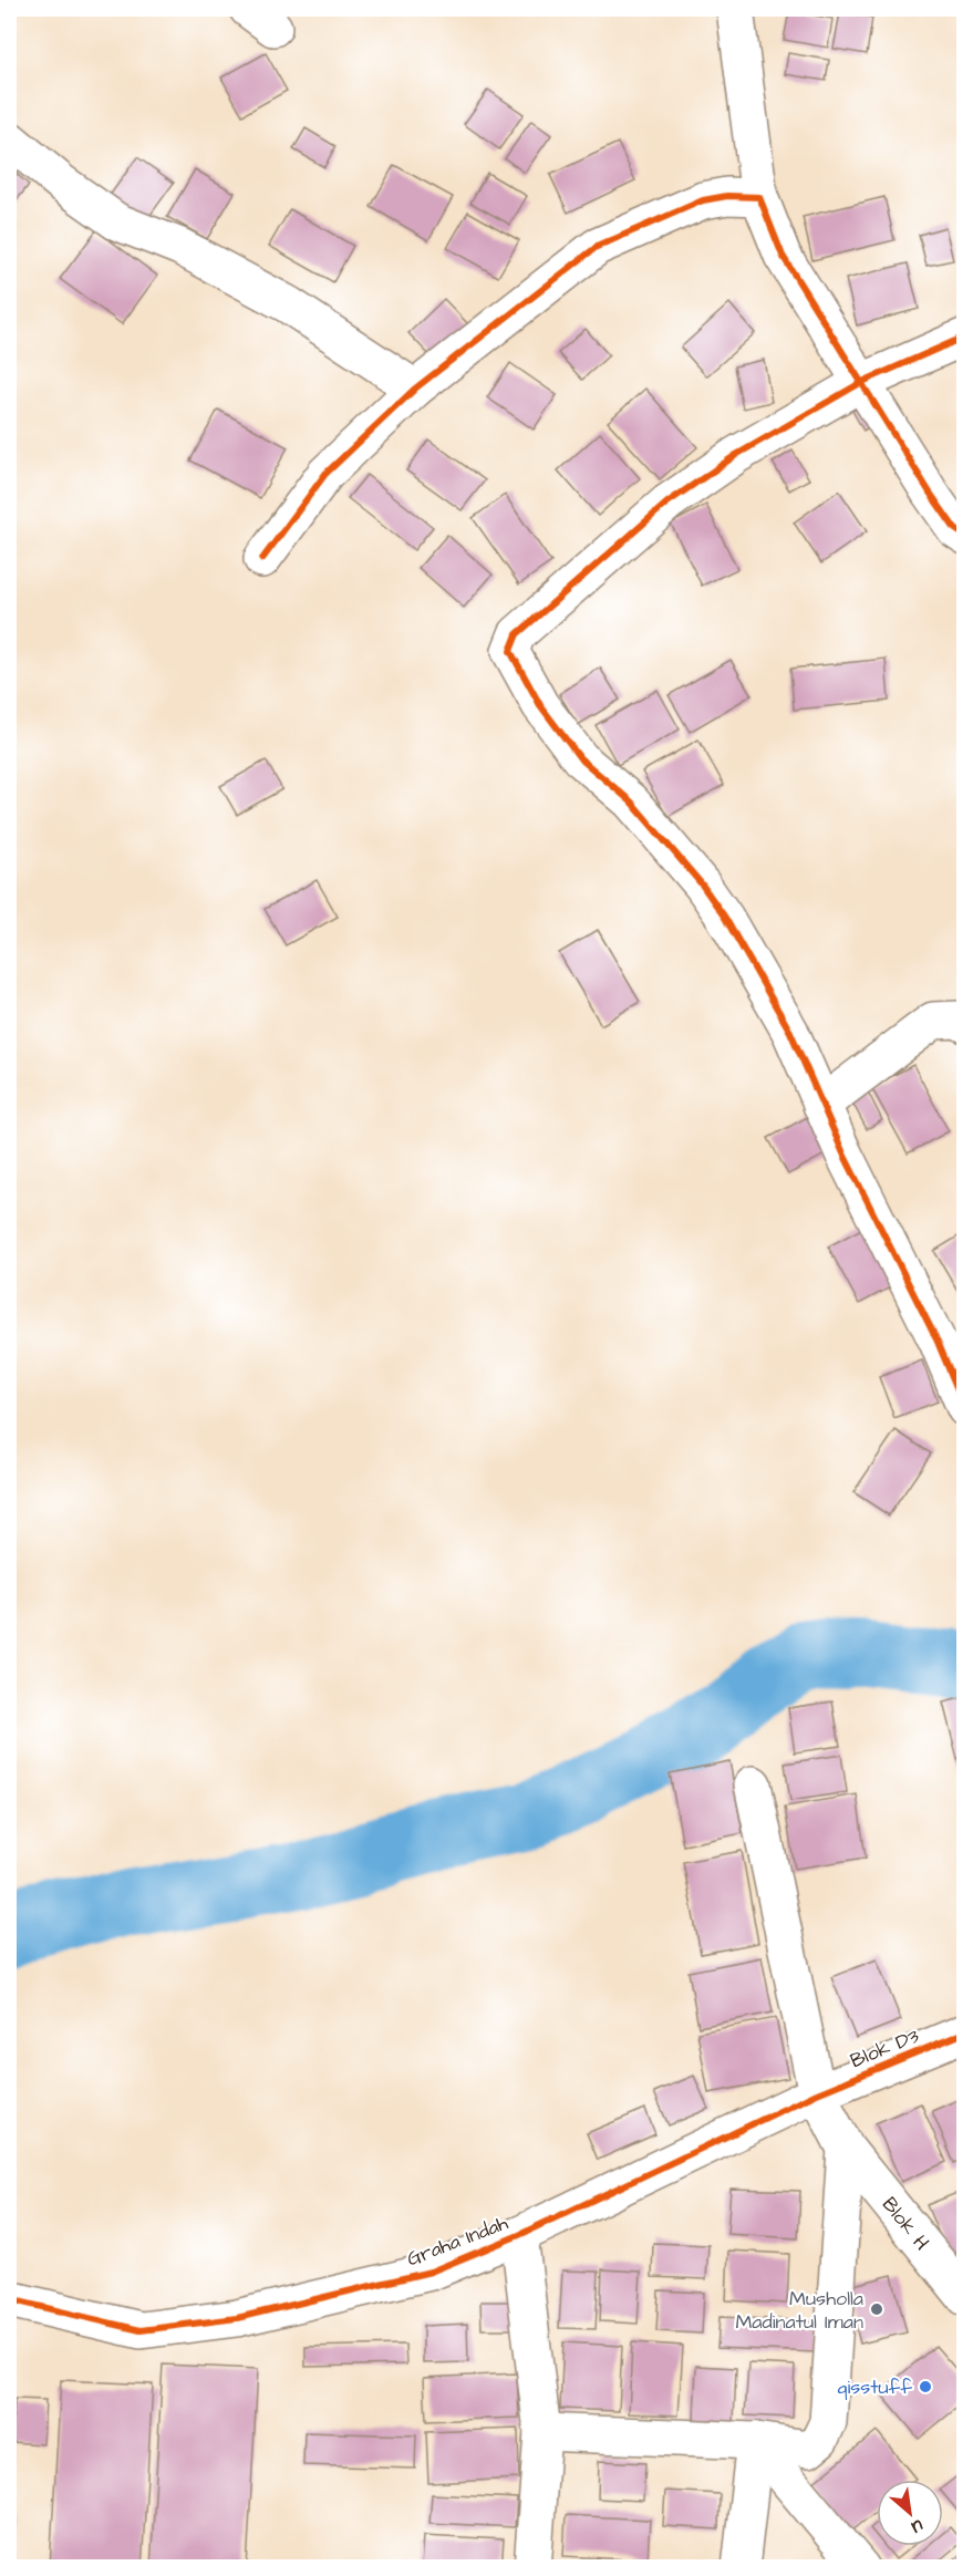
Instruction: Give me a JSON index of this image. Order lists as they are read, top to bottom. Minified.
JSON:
{"streets":{"street":["Blok D3","Blok H","Graha Indah"]},"crossings":[["Blok D3","Graha Indah"]],"places":["Musholla Madinatul Iman","qisstuff"],"north":"bottom right"}
